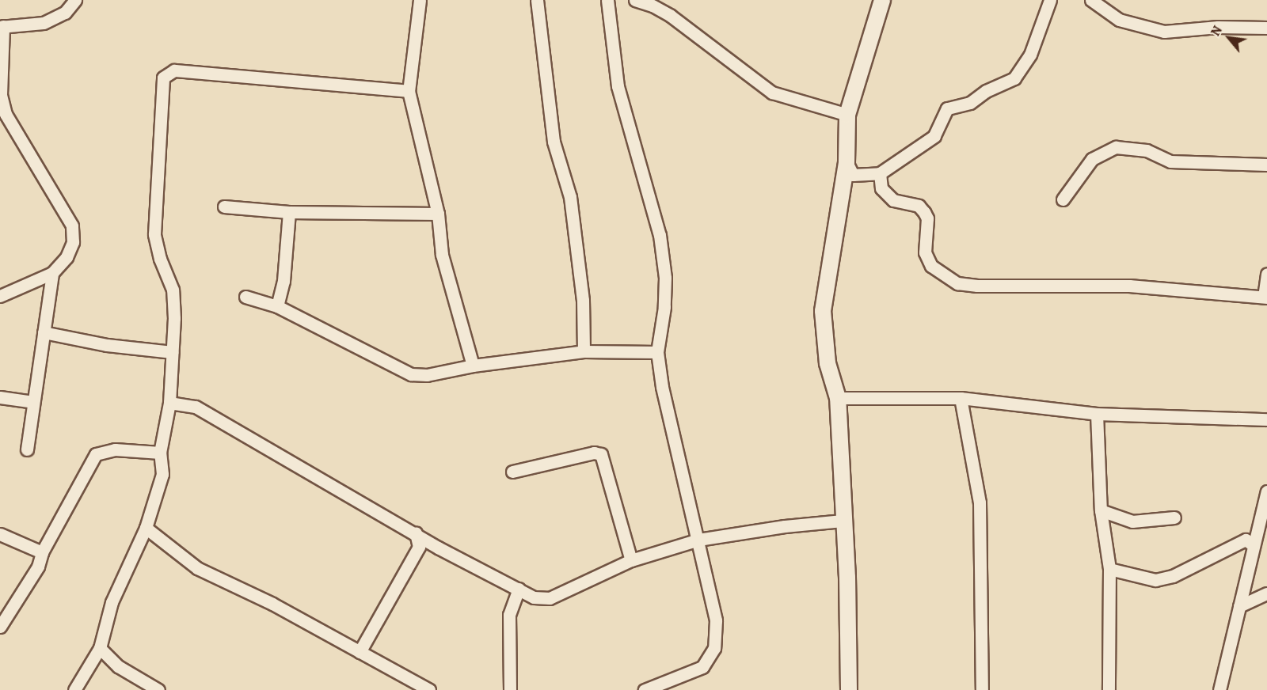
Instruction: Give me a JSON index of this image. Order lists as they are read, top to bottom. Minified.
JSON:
{"north":"top left"}
